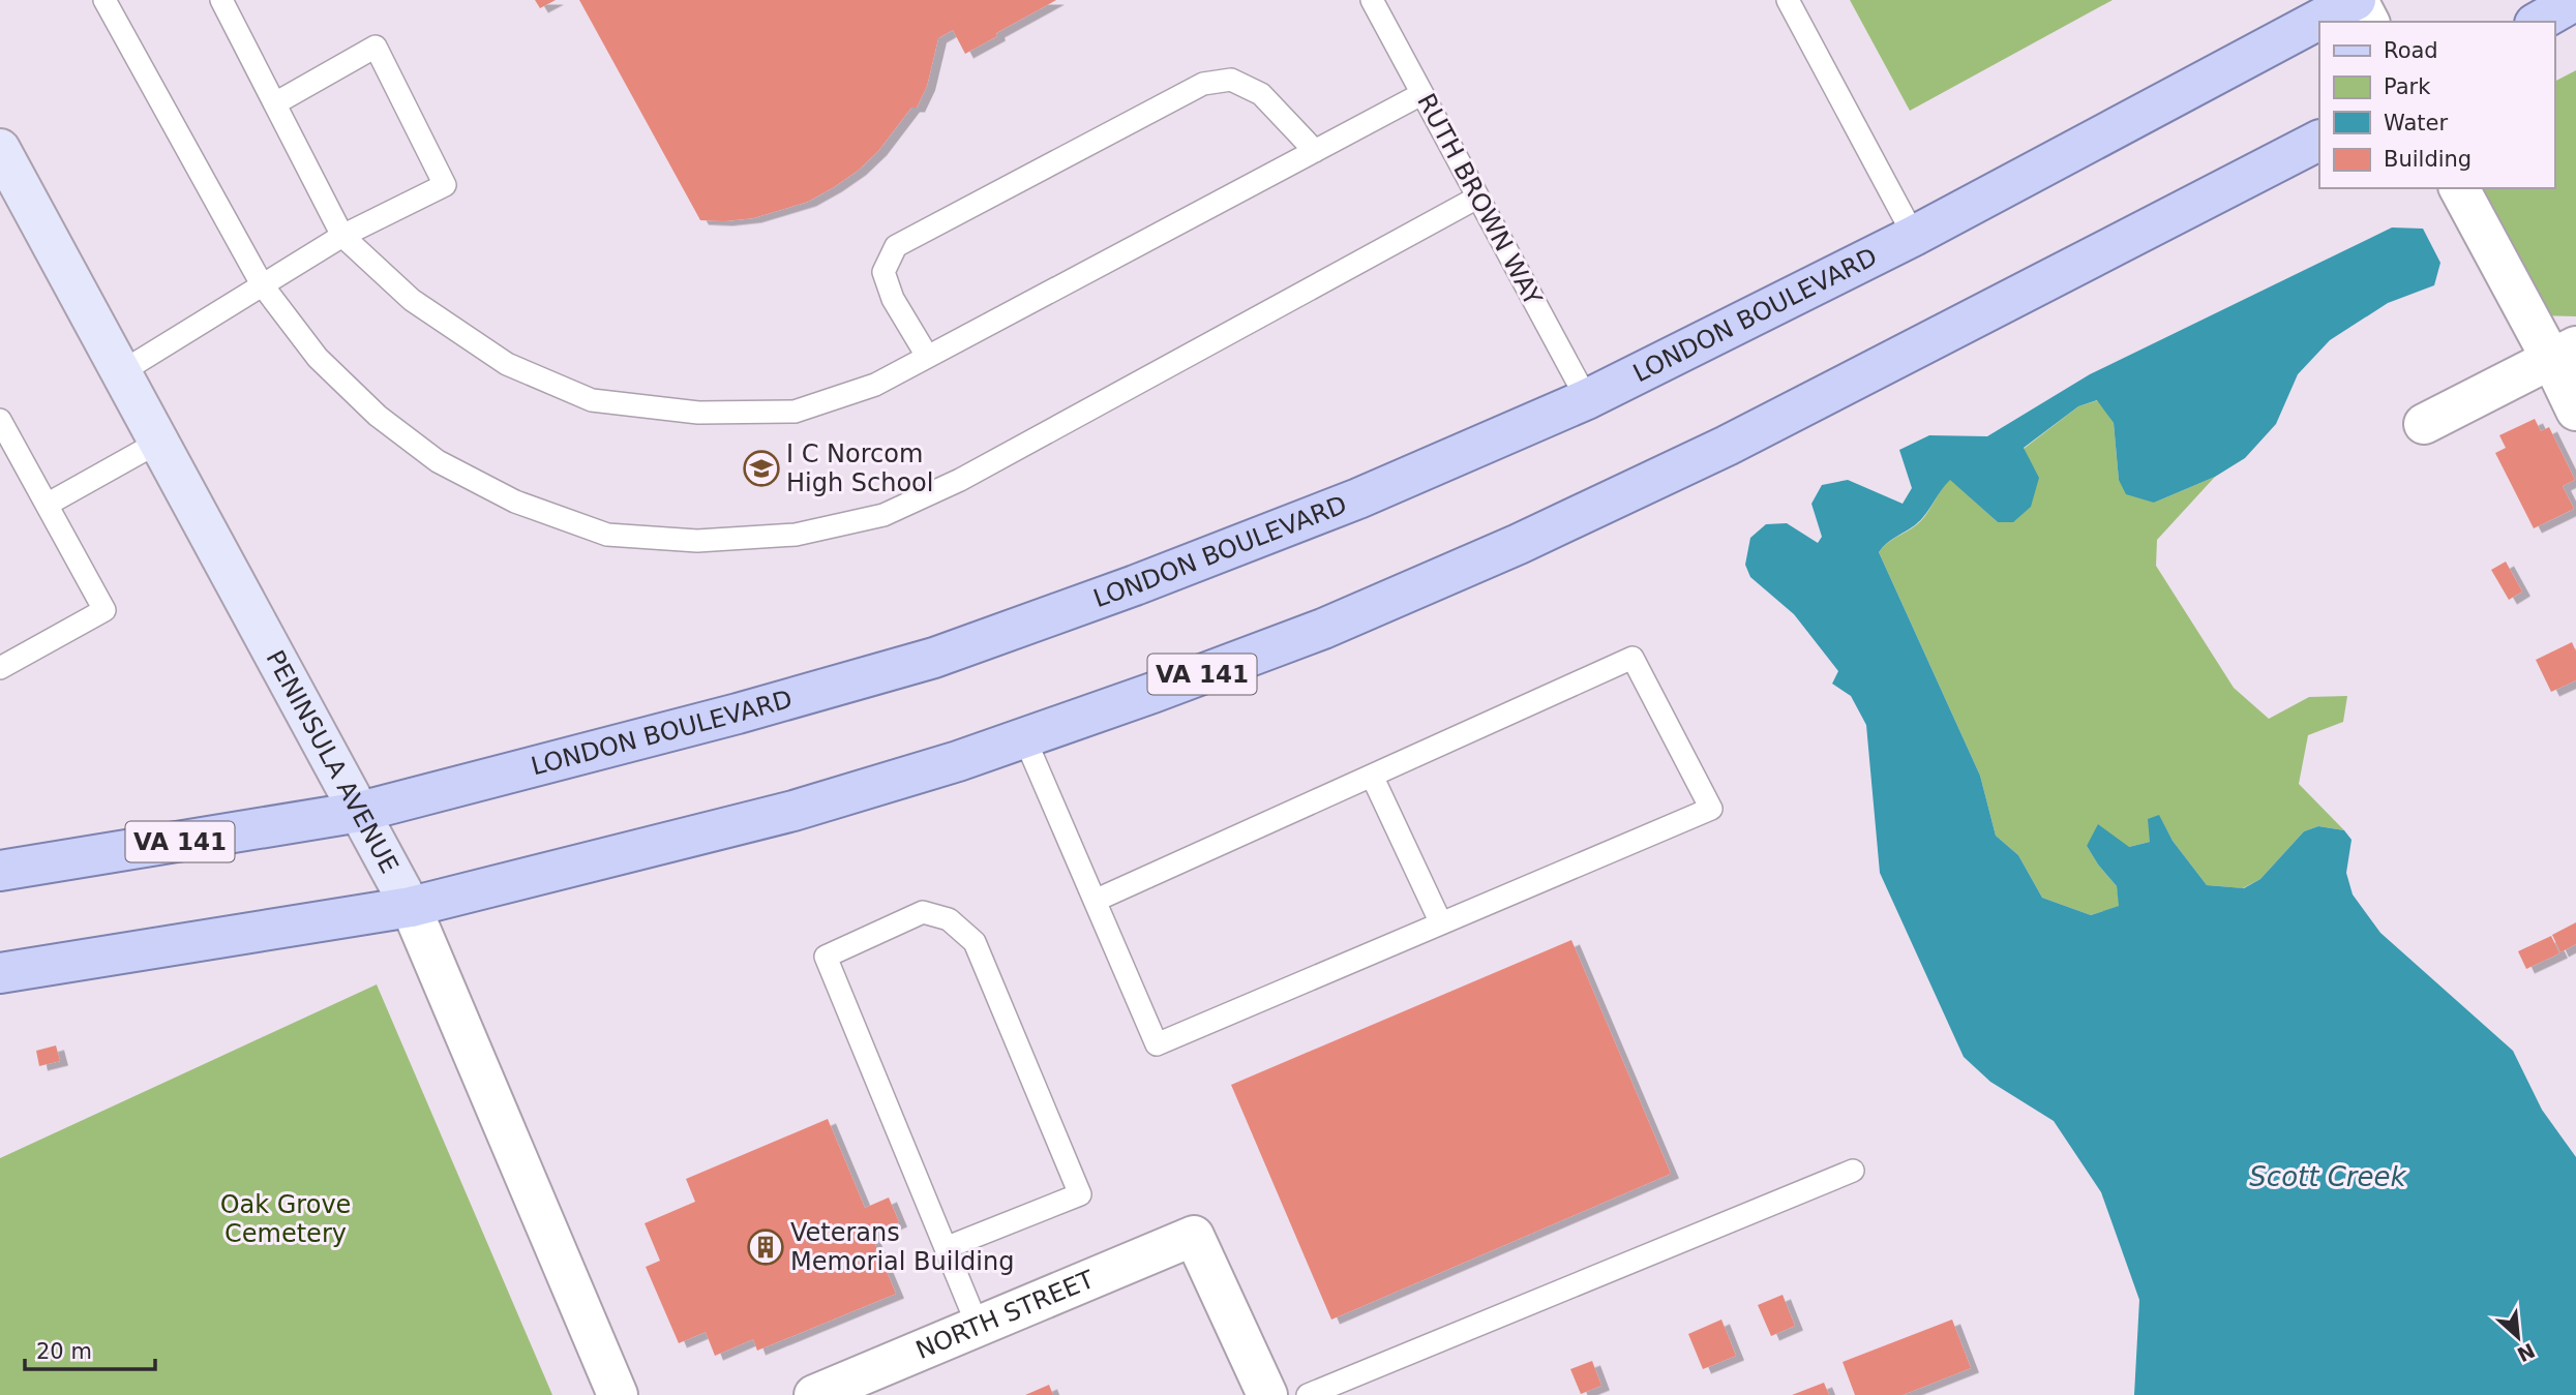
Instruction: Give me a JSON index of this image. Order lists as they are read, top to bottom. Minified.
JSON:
{"streets":{"main road":["LONDON BOULEVARD","VA 141"],"street":["PENINSULA AVENUE","NORTH STREET"],"lane":["RUTH BROWN WAY"]},"crossings":[["RUTH BROWN WAY","LONDON BOULEVARD"],["LONDON BOULEVARD","PENINSULA AVENUE"],["VA 141","PENINSULA AVENUE"]],"water":["Scott Creek"],"parks":["Oak Grove Cemetery"],"places":{"school or university":["I C Norcom High School"],"building":["Veterans Memorial Building"]},"legend":["Road","Park","Water","Building"],"scale_bar":"20 m","north":"bottom right"}
